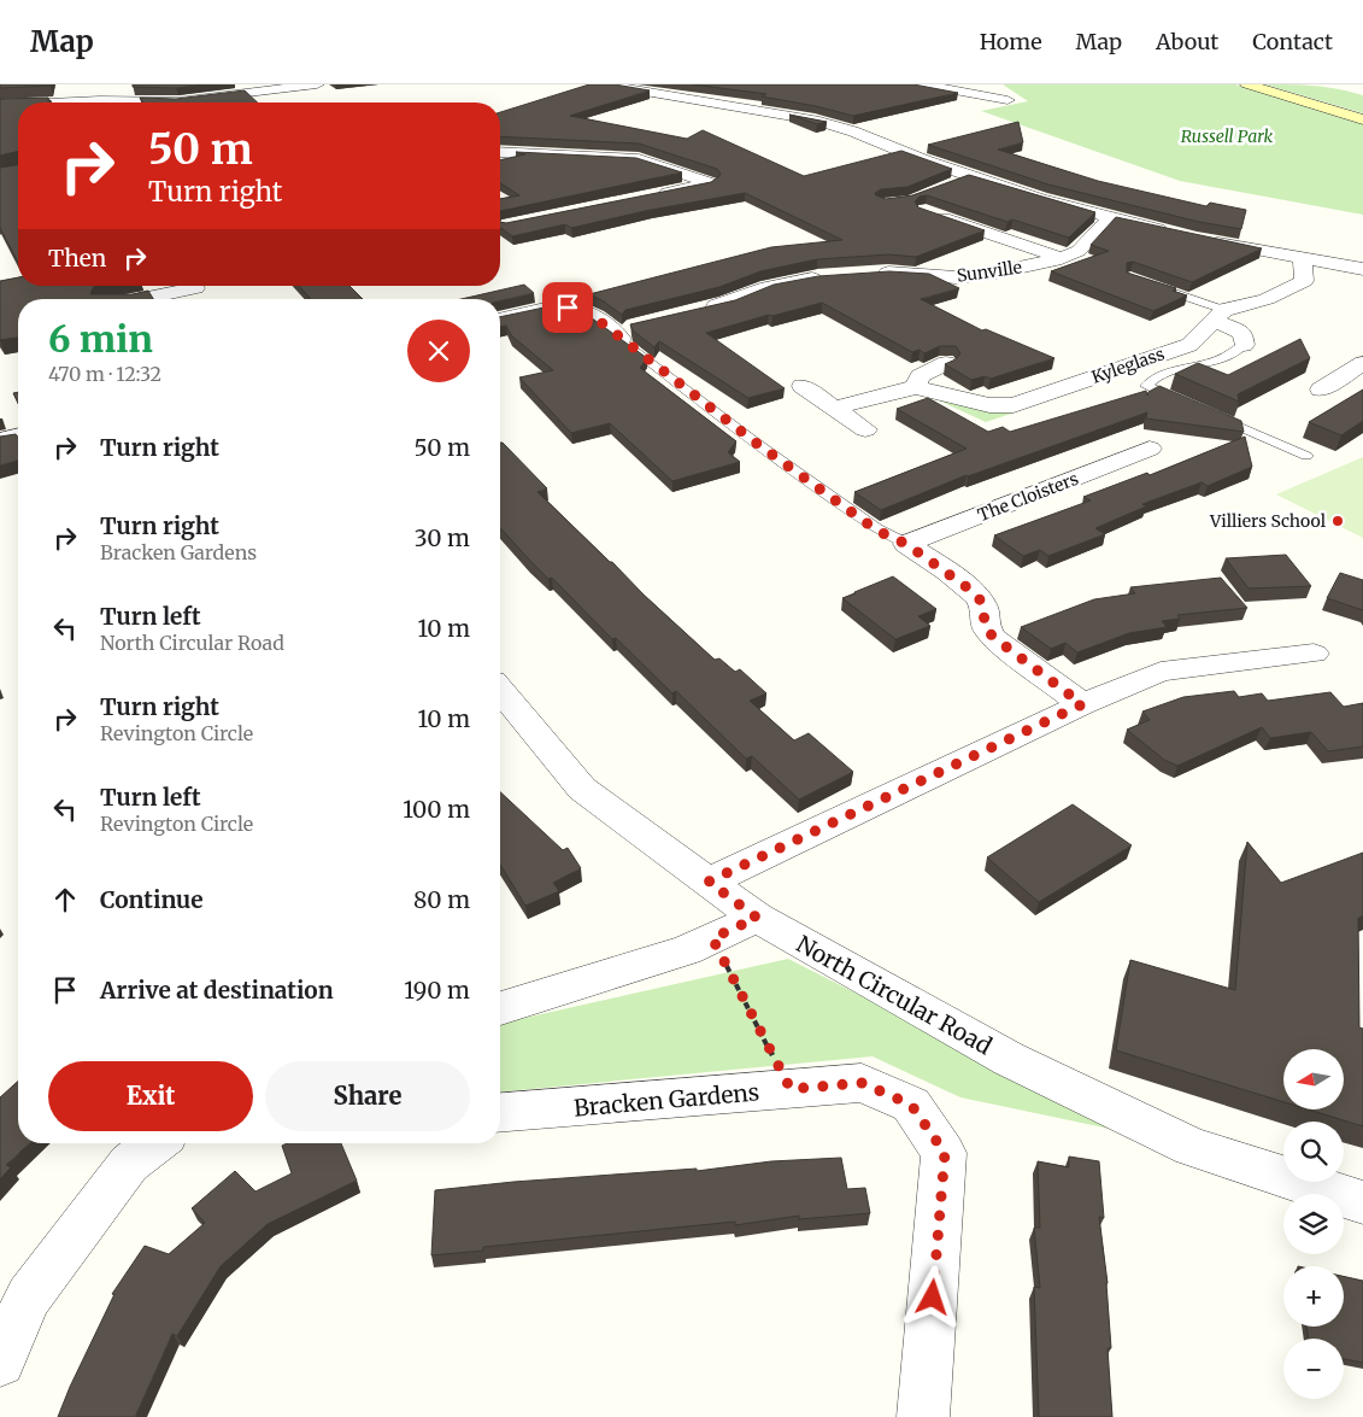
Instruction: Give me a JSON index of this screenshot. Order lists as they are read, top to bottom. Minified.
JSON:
{"streets":{"street":["Sunville","Kyleglass","The Cloisters","North Circular Road","Bracken Gardens"]},"parks":["Russell Park"],"places":["Villiers School"],"north":"left","page":{"header":"Map","nav":["Home","Map","About","Contact"],"turn":["50 m","Turn right"],"then":"Then","heading":["6 min","470 m · 12:32"],"list":[{"name":"Turn right","value":"50 m"},{"name":"Turn right","note":"Bracken Gardens","value":"30 m"},{"name":"Turn left","note":"North Circular Road","value":"10 m"},{"name":"Turn right","note":"Revington Circle","value":"10 m"},{"name":"Turn left","note":"Revington Circle","value":"100 m"},{"name":"Continue","value":"80 m"},{"name":"Arrive at destination","value":"190 m"}],"map_buttons":["+","−"],"buttons":["Exit","Share"]}}
